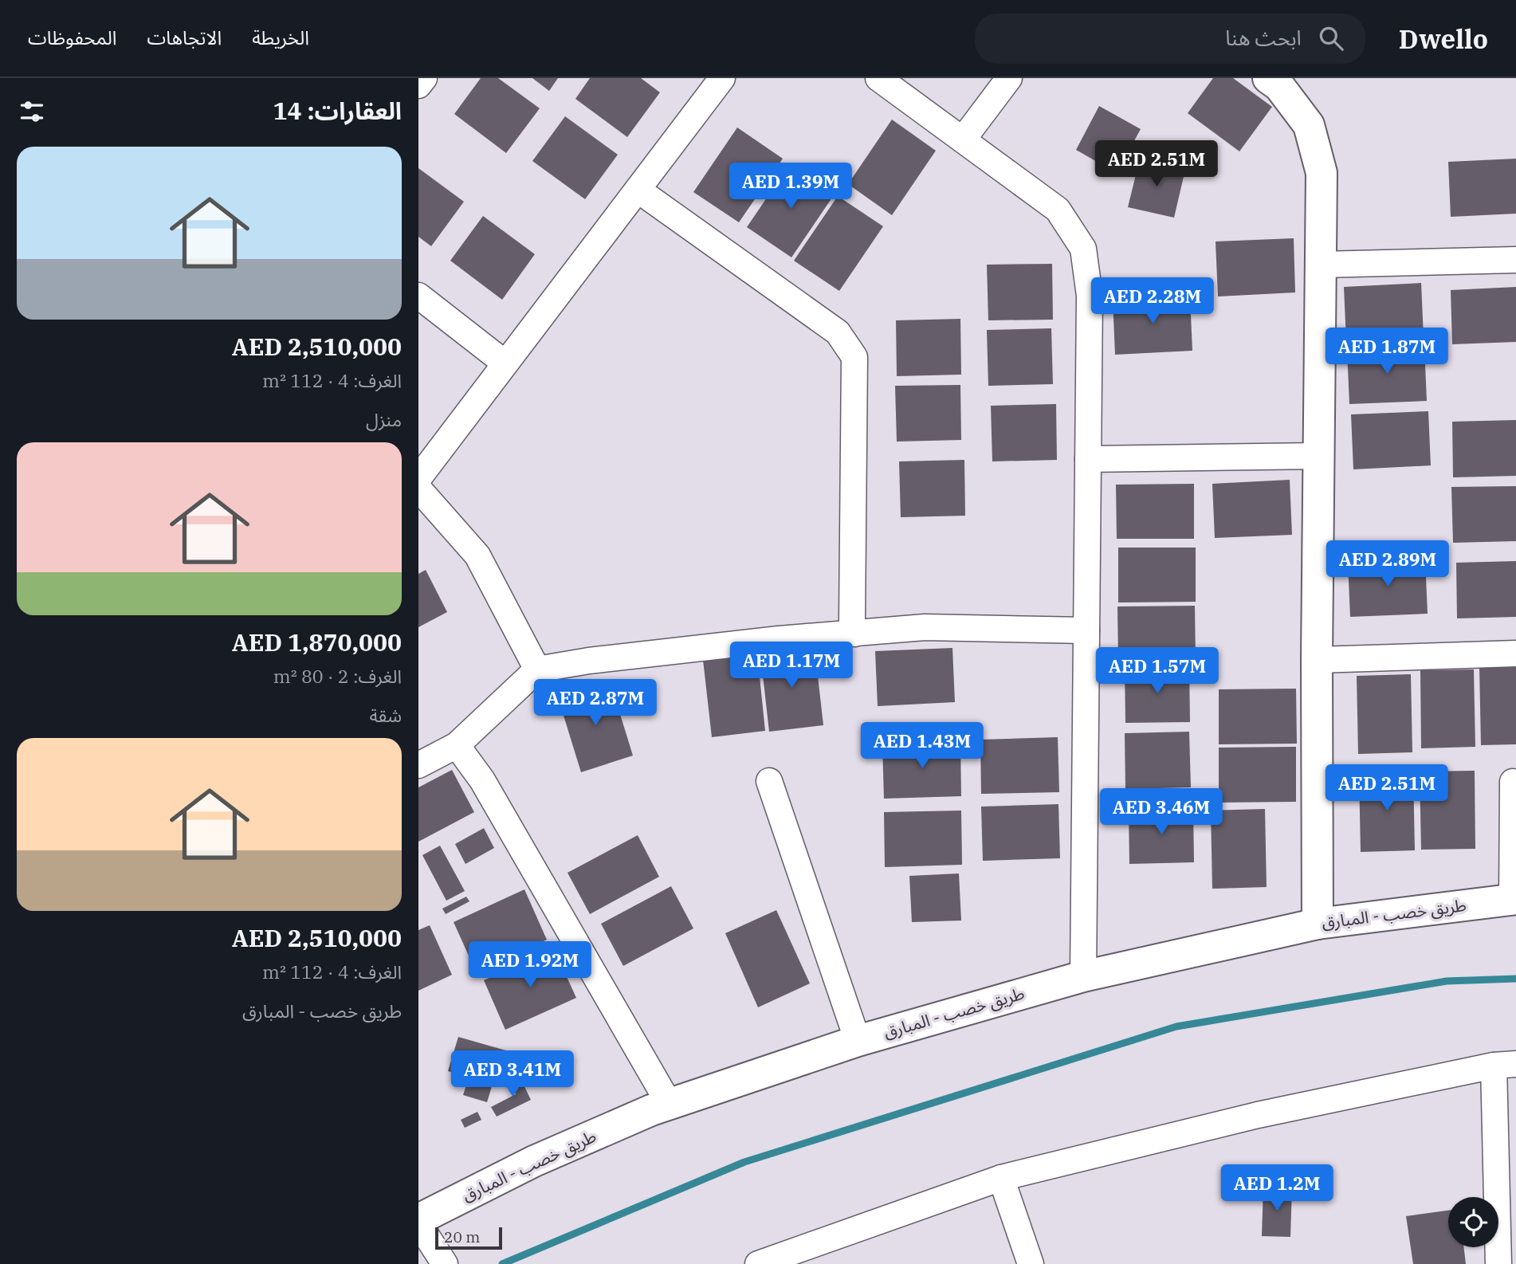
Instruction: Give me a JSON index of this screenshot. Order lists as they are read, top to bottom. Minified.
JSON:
{"streets":{"main road":["طريق خصب - المبارق"]},"scale_bar":"20 m","page":{"header":"Dwello","search":"ابحث هنا","nav":["الخريطة","الاتجاهات","المحفوظات"],"heading":"العقارات: 14","price":["AED 2.51M","AED 1.39M","AED 2.28M","AED 1.87M","AED 2.89M","AED 1.17M","AED 1.57M","AED 2.87M","AED 1.43M","AED 2.51M","AED 3.46M","AED 1.92M","AED 3.41M","AED 1.2M"],"list":[{"name":"AED 2,510,000","note":"الغرف: 4 · 112 m² · منزل"},{"name":"AED 1,870,000","note":"الغرف: 2 · 80 m² · شقة"},{"name":"AED 2,510,000","note":"الغرف: 4 · 112 m² · طريق خصب - المبارق"}],"scale":"20 m"}}
